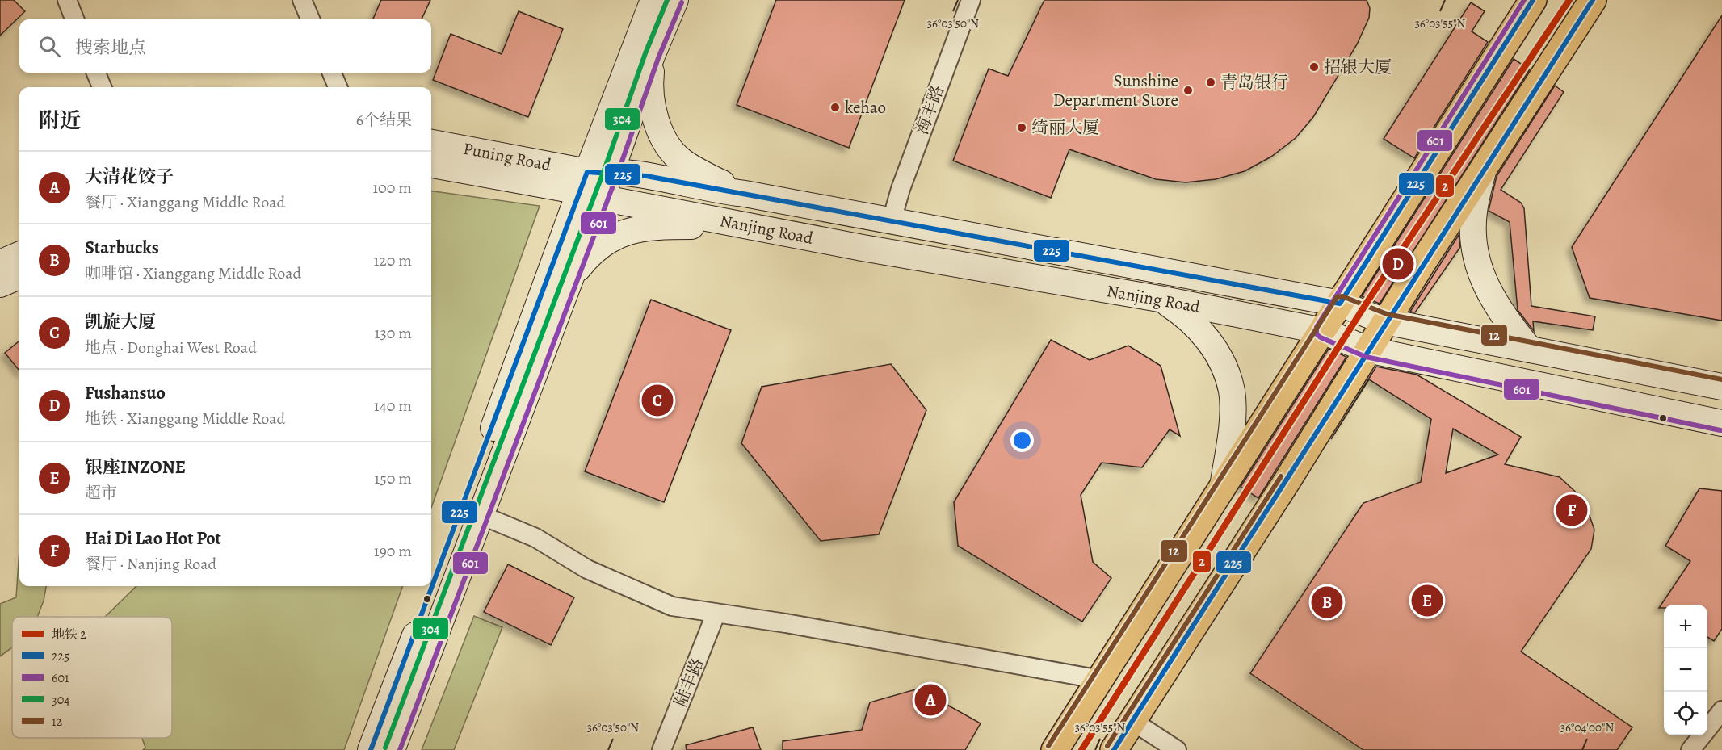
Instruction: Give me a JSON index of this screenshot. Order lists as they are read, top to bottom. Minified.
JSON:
{"streets":{"main road":["Puning Road","Nanjing Road"],"street":["海丰路","陆丰路"]},"crossings":[["海丰路","Nanjing Road"],["Puning Road","Nanjing Road"]],"places":["招银大厦","青岛银行","Sunshine Department Store","kehao","绮丽大厦"],"lines":["metro line 2","transit line 225","transit line 601","transit line 304","transit line 12"],"legend":["地铁 2","225","601","304","12"],"page":{"search":"搜索地点","heading":["附近","6个结果"],"list":[{"mark":"A","name":"大清花饺子","note":"餐厅 · Xianggang Middle Road","value":"100 m"},{"mark":"B","name":"Starbucks","note":"咖啡馆 · Xianggang Middle Road","value":"120 m"},{"mark":"C","name":"凯旋大厦","note":"地点 · Donghai West Road","value":"130 m"},{"mark":"D","name":"Fushansuo","note":"地铁 · Xianggang Middle Road","value":"140 m"},{"mark":"E","name":"银座INZONE","note":"超市","value":"150 m"},{"mark":"F","name":"Hai Di Lao Hot Pot","note":"餐厅 · Nanjing Road","value":"190 m"}],"pins":["D","C","F","E","B","A"],"map_buttons":["+","−"]},"coordinates":["36°03'50\"N","36°03'55\"N","36°04'00\"N"]}
